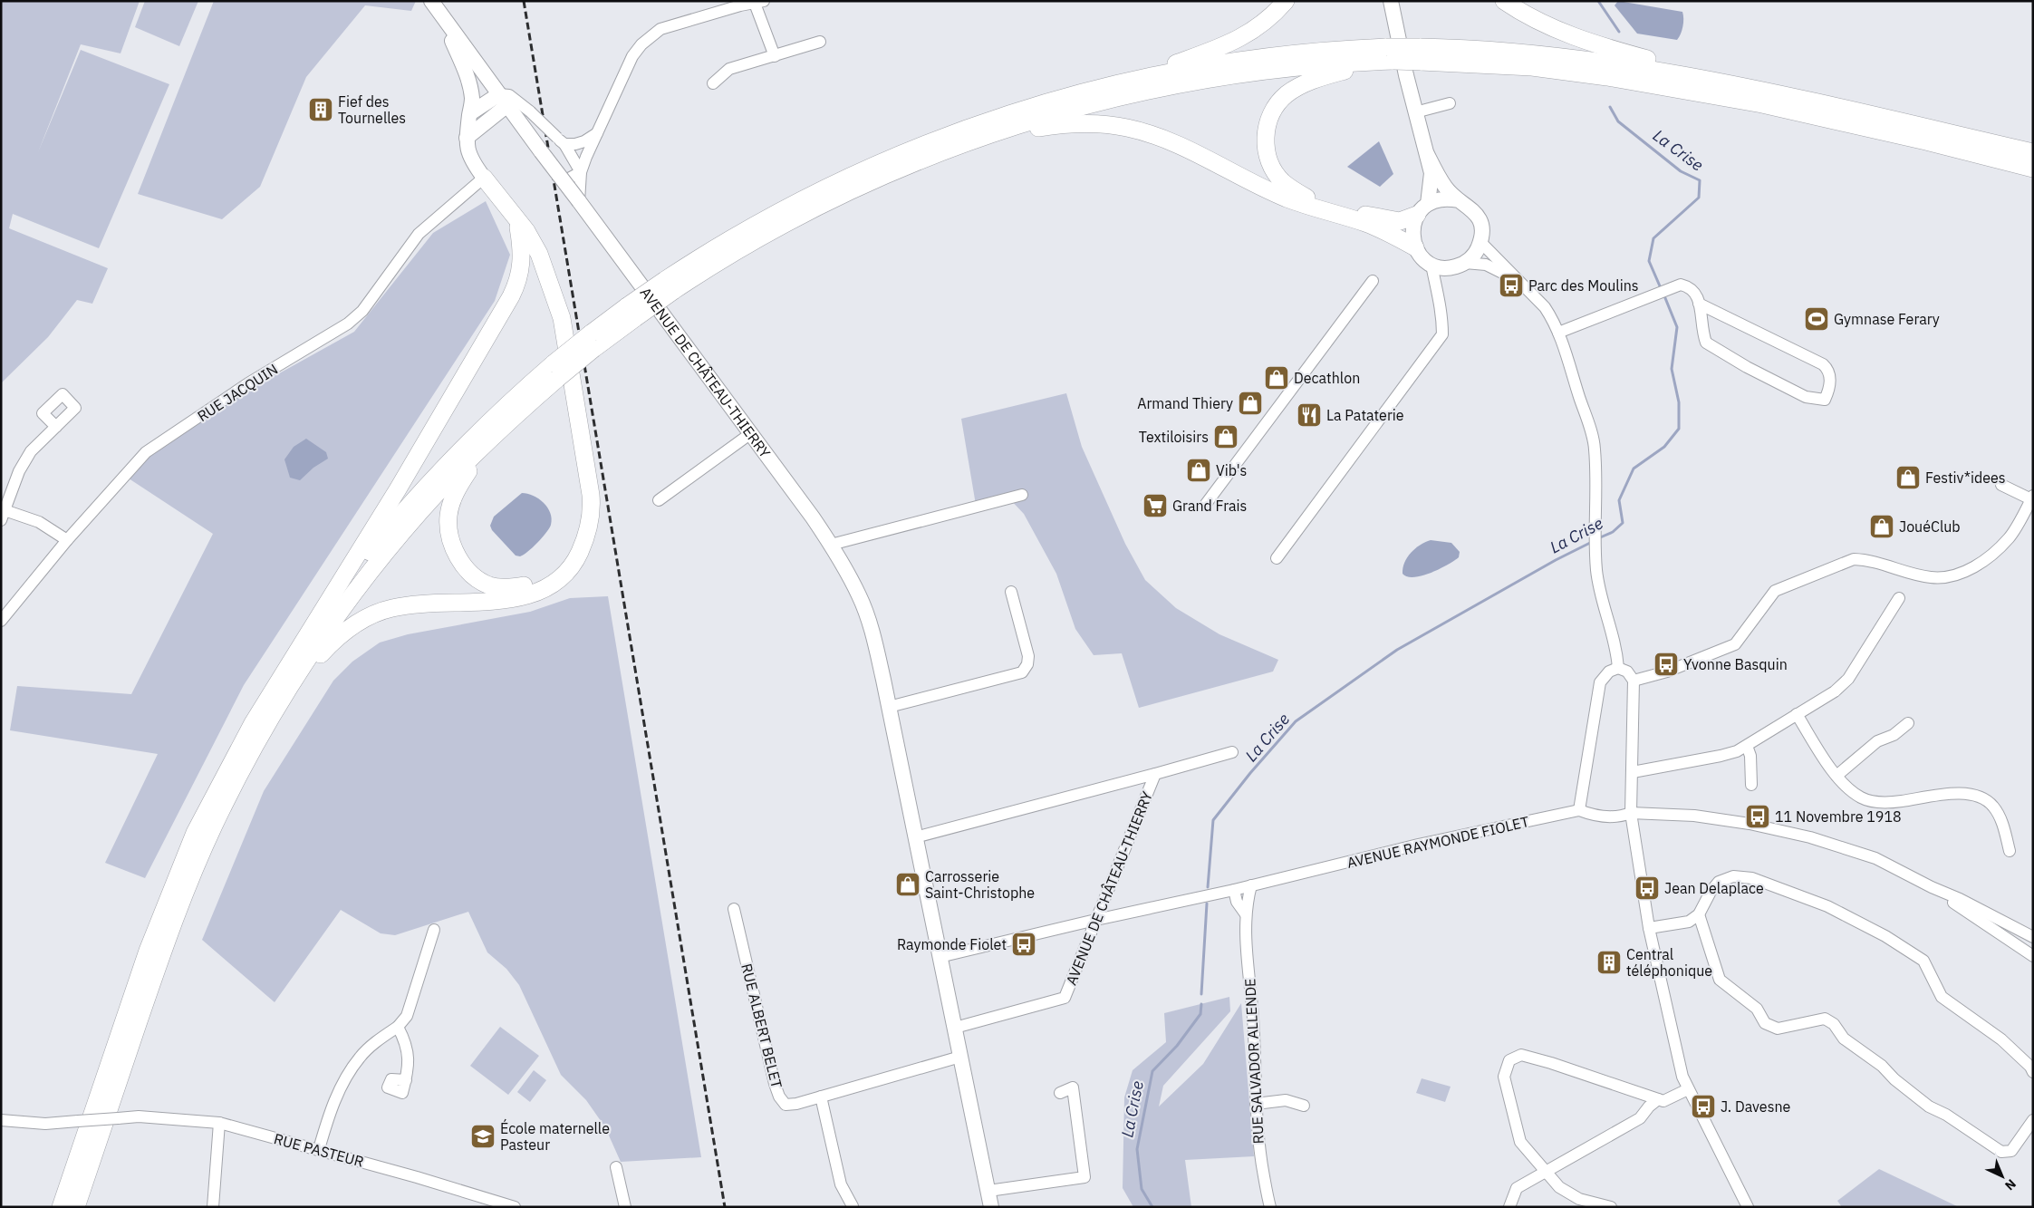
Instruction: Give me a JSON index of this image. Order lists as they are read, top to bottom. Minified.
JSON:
{"streets":{"main road":["AVENUE DE CHÂTEAU-THIERRY"],"street":["RUE JACQUIN","AVENUE RAYMONDE FIOLET","RUE ALBERT BELET","RUE SALVADOR ALLENDE","RUE PASTEUR"]},"crossings":[["AVENUE DE CHÂTEAU-THIERRY","AVENUE RAYMONDE FIOLET"],["AVENUE DE CHÂTEAU-THIERRY","RUE ALBERT BELET"],["AVENUE RAYMONDE FIOLET","RUE SALVADOR ALLENDE"]],"water":["La Crise"],"places":{"building":["Fief des Tournelles","Central téléphonique"],"bus stop":["Parc des Moulins","Yvonne Basquin","11 Novembre 1918","Jean Delaplace","Raymonde Fiolet","J. Davesne"],"sports":["Gymnase Ferary"],"shop":["Decathlon","Armand Thiery","Textiloisirs","Vib's","Festiv*idees","JouéClub","Carrosserie Saint-Christophe"],"restaurant":["La Pataterie"],"supermarket":["Grand Frais"],"school or university":["École maternelle Pasteur"]},"north":"bottom right"}
